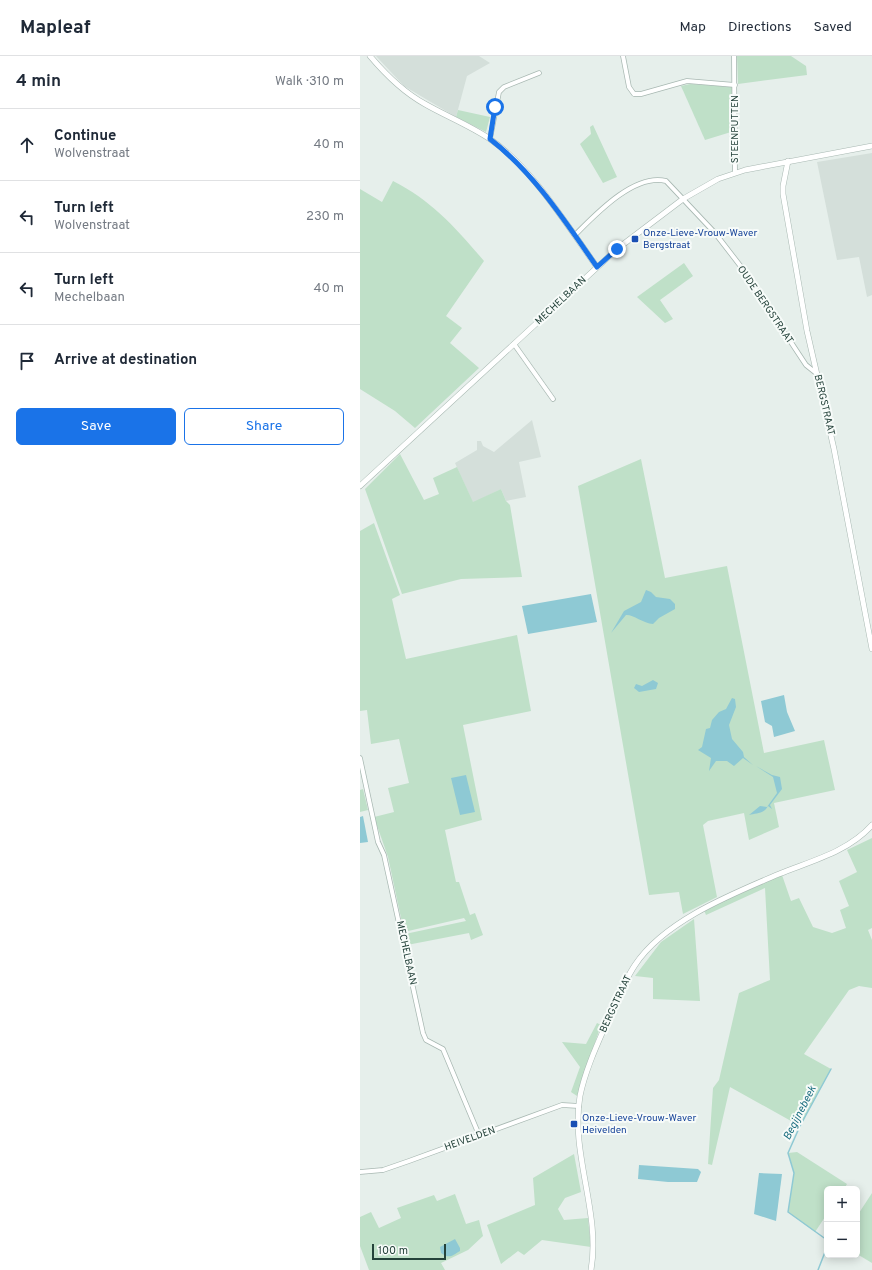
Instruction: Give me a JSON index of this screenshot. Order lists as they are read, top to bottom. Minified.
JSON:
{"streets":{"street":["STEENPUTTEN","MECHELBAAN","OUDE BERGSTRAAT","BERGSTRAAT","HEIVELDEN"]},"crossings":[["STEENPUTTEN","MECHELBAAN"],["MECHELBAAN","OUDE BERGSTRAAT"],["MECHELBAAN","BERGSTRAAT"],["MECHELBAAN","HEIVELDEN"],["OUDE BERGSTRAAT","BERGSTRAAT"],["BERGSTRAAT","HEIVELDEN"]],"water":["Begijnebeek"],"places":{"transit":["Onze-Lieve-Vrouw-Waver Bergstraat","Onze-Lieve-Vrouw-Waver Heivelden"]},"scale_bar":"100 m","page":{"header":"Mapleaf","nav":["Map","Directions","Saved"],"heading":["4 min","Walk · 310 m"],"list":[["Continue","Wolvenstraat","40 m"],["Turn left","Wolvenstraat","230 m"],["Turn left","Mechelbaan","40 m"],"Arrive at destination"],"buttons":["Save","Share"],"map_buttons":["+","−"],"scale":"100 m"}}
